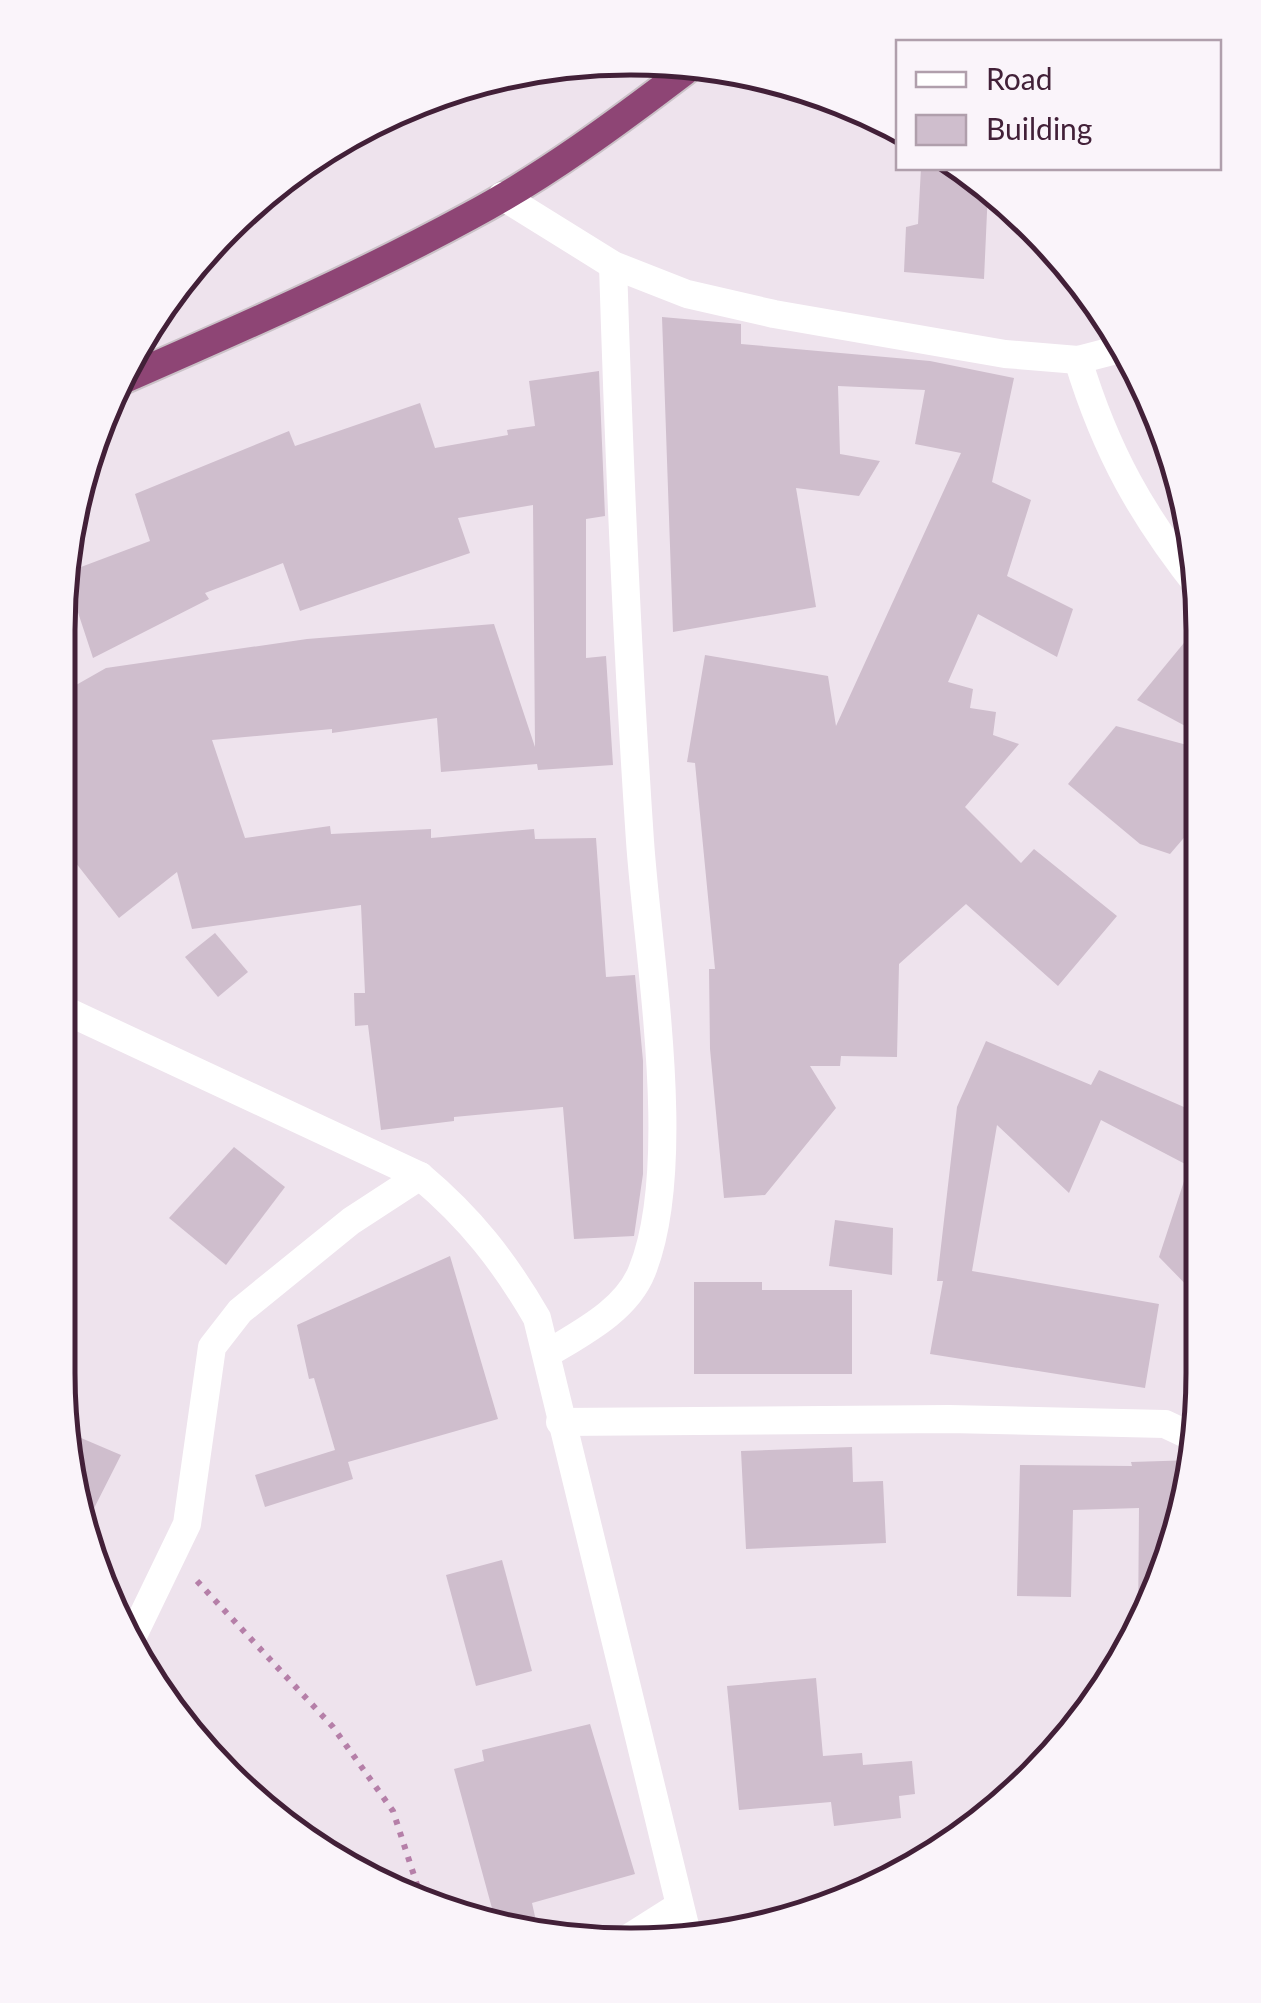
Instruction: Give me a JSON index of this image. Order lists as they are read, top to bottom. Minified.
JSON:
{"legend":["Road","Building"]}
